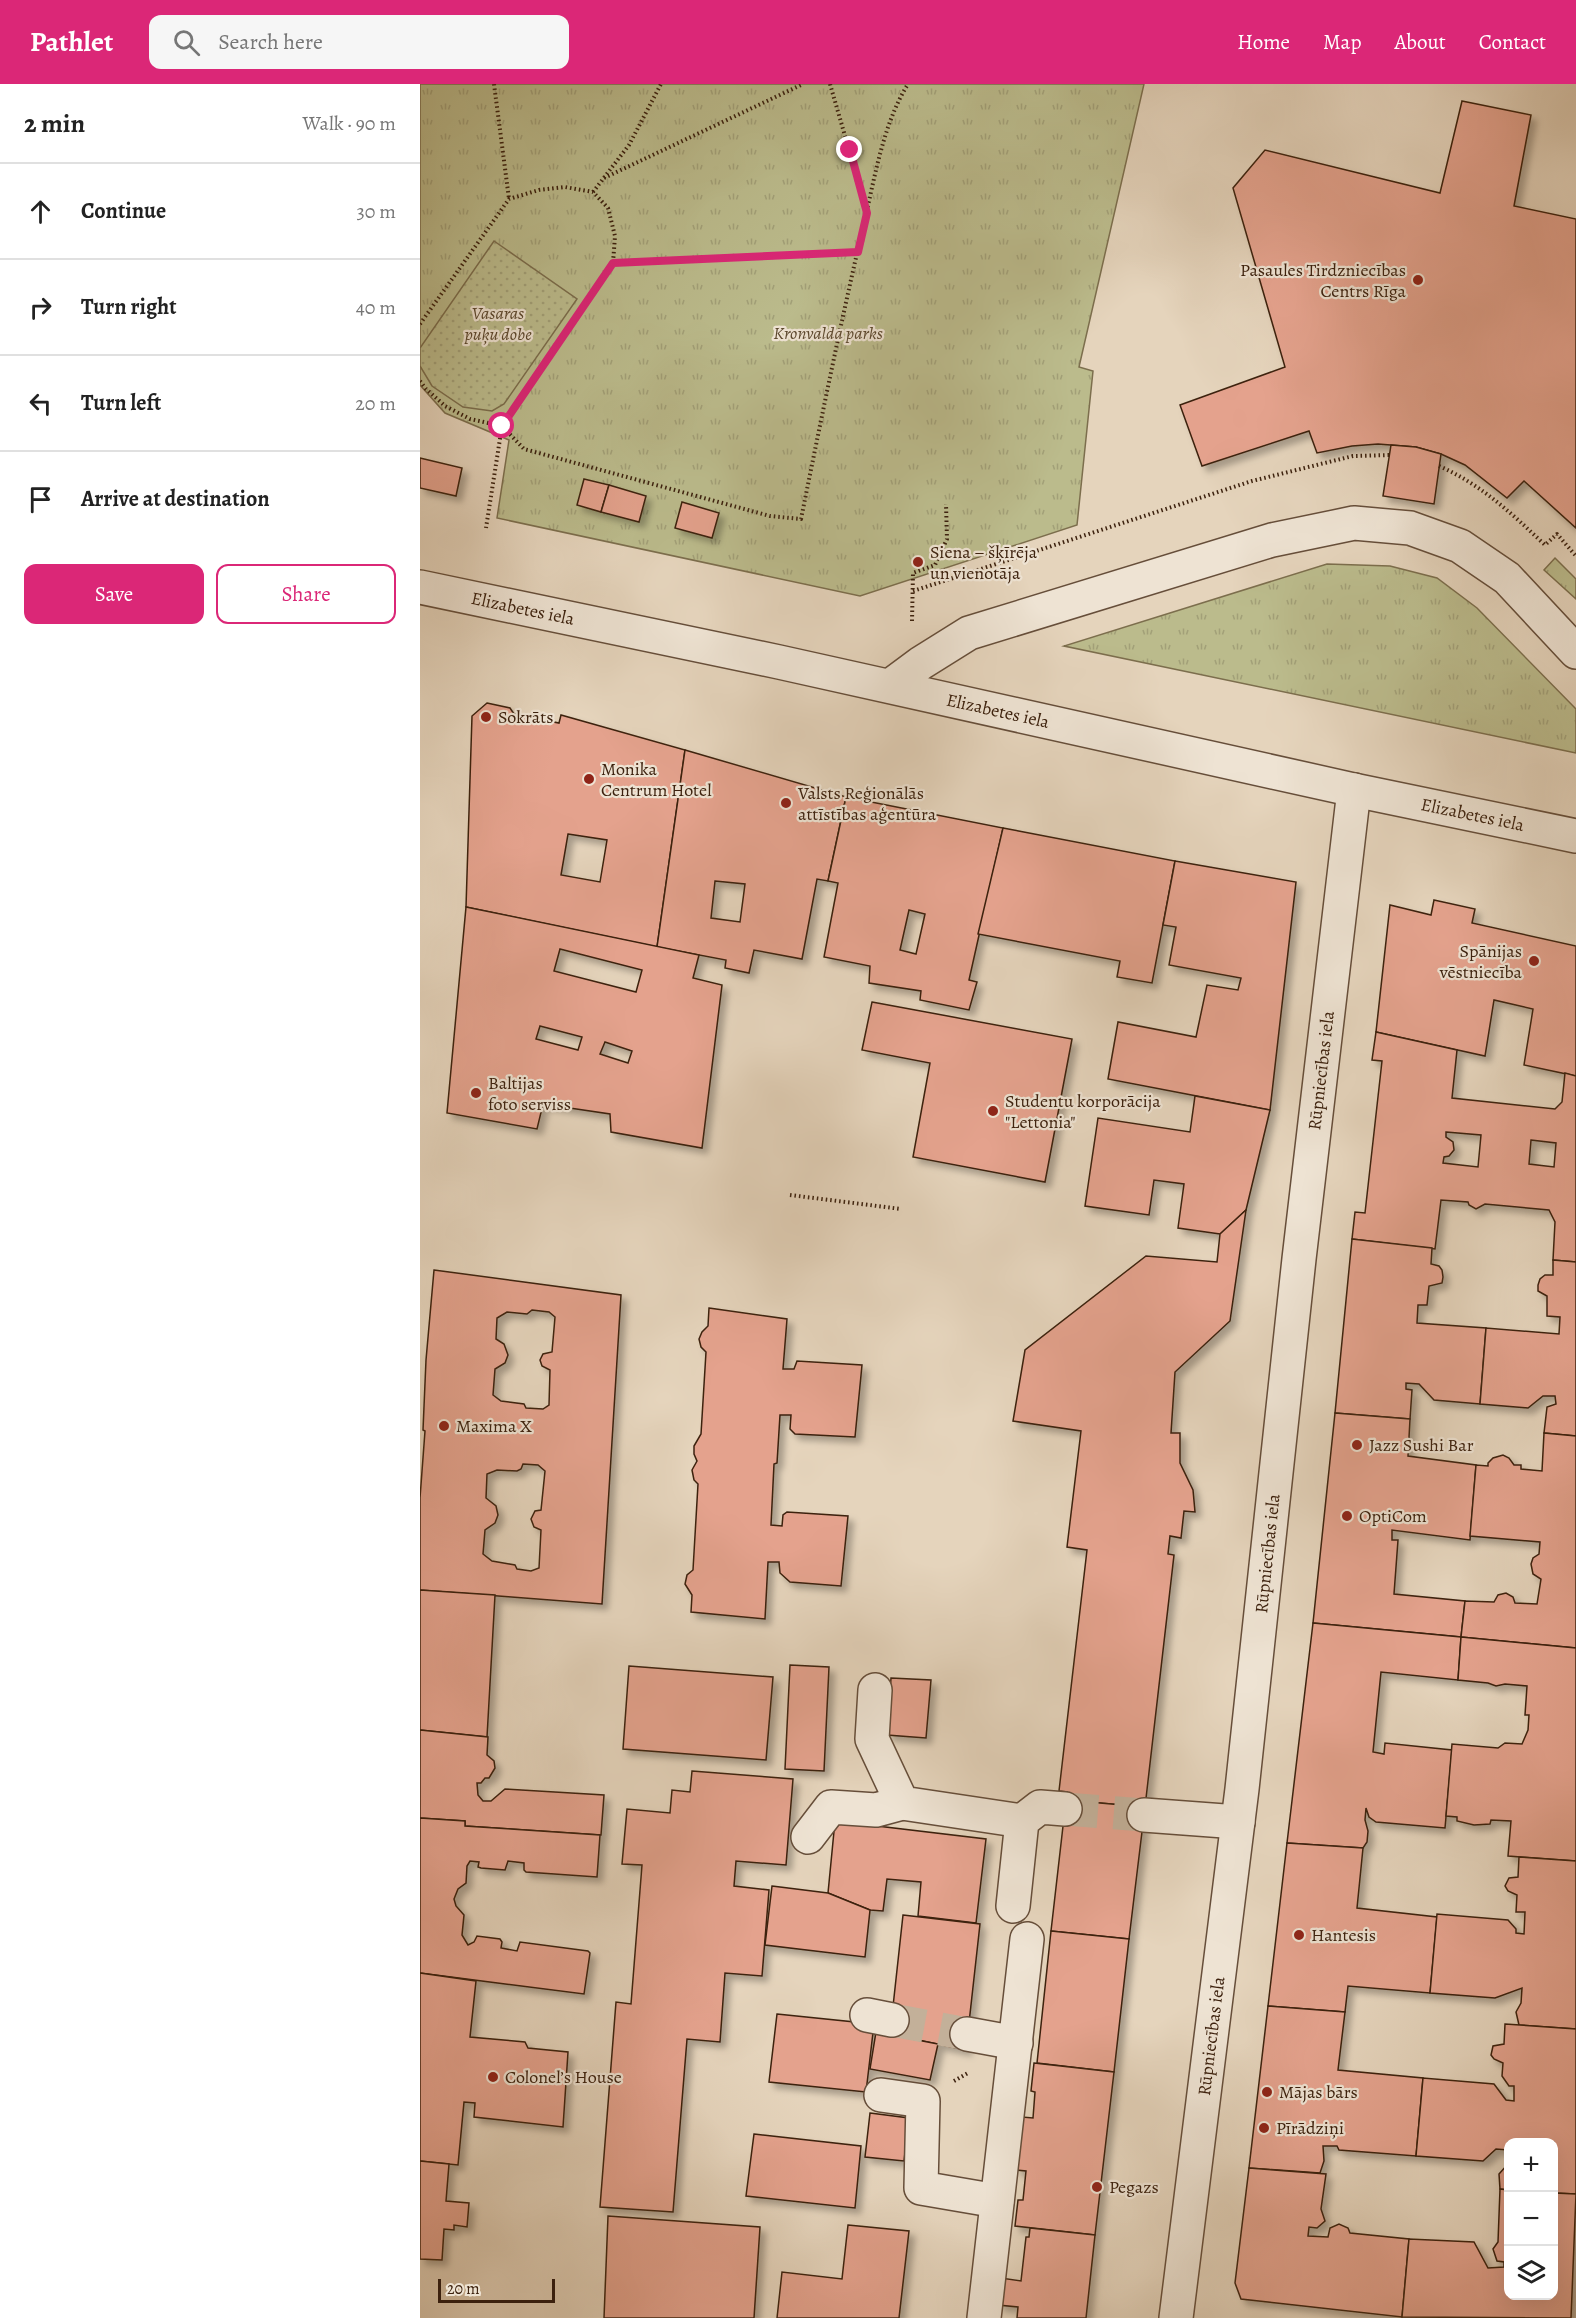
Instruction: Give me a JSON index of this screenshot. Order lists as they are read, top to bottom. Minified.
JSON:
{"streets":{"street":["Elizabetes iela","Rūpniecības iela"]},"crossings":[["Elizabetes iela","Rūpniecības iela"]],"parks":["Vasaras puķu dobe","Kronvalda parks"],"places":["Pasaules Tirdzniecības Centrs Rīga","Siena – šķīrēja un vienotāja","Sokrāts","Monika Centrum Hotel","Valsts Reģionālās attīstības aģentūra","Spānijas vēstniecība","Baltijas foto serviss","Studentu korporācija \"Lettonia\"","Maxima X","Jazz Sushi Bar","OptiCom","Hantesis","Colonel’s House","Mājas bārs","Pīrādziņi","Pegazs"],"scale_bar":"20 m","page":{"header":"Pathlet","search":"Search here","nav":["Home","Map","About","Contact"],"heading":["2 min","Walk · 90 m"],"list":[["Continue","30 m"],["Turn right","40 m"],["Turn left","20 m"],"Arrive at destination"],"buttons":["Save","Share"],"map_buttons":["+","−"],"scale":"20 m"}}
